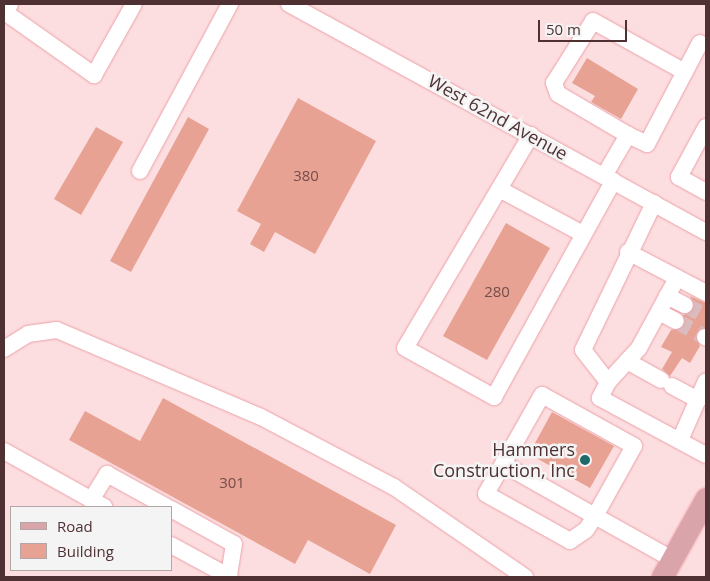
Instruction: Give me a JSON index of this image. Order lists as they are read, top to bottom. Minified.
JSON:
{"streets":{"street":["West 62nd Avenue"]},"places":["Hammers Construction, Inc"],"house_numbers":["380","280","301"],"legend":["Road","Building"],"scale_bar":"50 m"}
